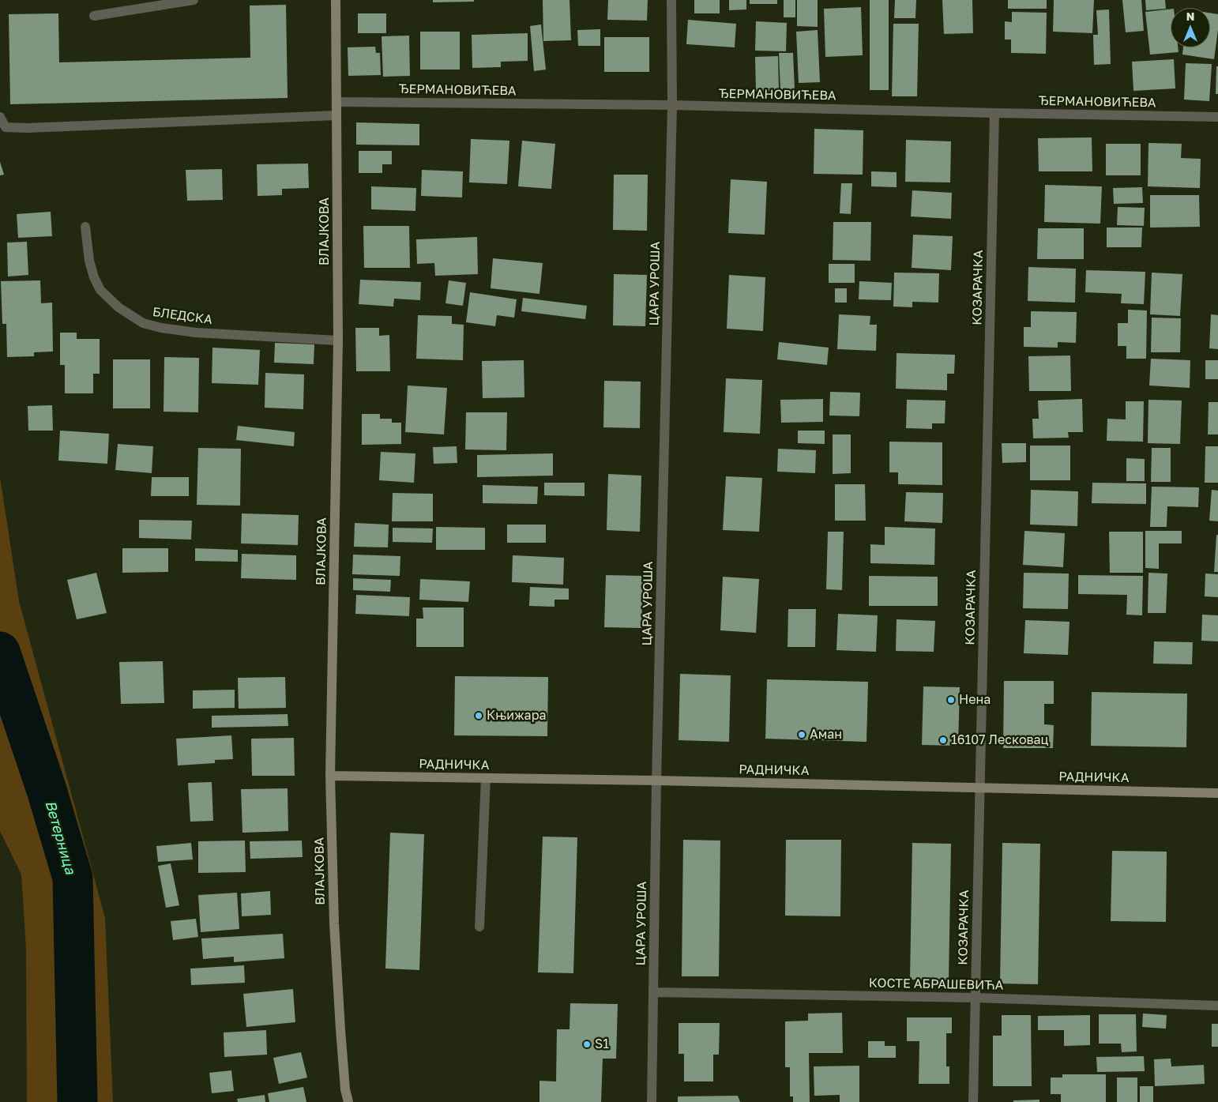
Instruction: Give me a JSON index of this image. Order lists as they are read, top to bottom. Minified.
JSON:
{"streets":{"main road":["ВЛАЈКОВА","РАДНИЧКА"],"street":["ЂЕРМАНОВИЋЕВА","ЦАРА УРОША","КОЗАРАЧКА","БЛЕДСКА","КОСТЕ АБРАШЕВИЋА"]},"crossings":[["ЂЕРМАНОВИЋЕВА","ВЛАЈКОВА"],["ЂЕРМАНОВИЋЕВА","ЦАРА УРОША"],["ЂЕРМАНОВИЋЕВА","КОЗАРАЧКА"],["ВЛАЈКОВА","БЛЕДСКА"],["ВЛАЈКОВА","РАДНИЧКА"],["ЦАРА УРОША","РАДНИЧКА"],["ЦАРА УРОША","КОСТЕ АБРАШЕВИЋА"],["КОЗАРАЧКА","РАДНИЧКА"],["КОЗАРАЧКА","КОСТЕ АБРАШЕВИЋА"]],"water":["Ветерница"],"places":["Нена","Књижара","Аман","16107 Лесковац","S1"],"north":"top"}
